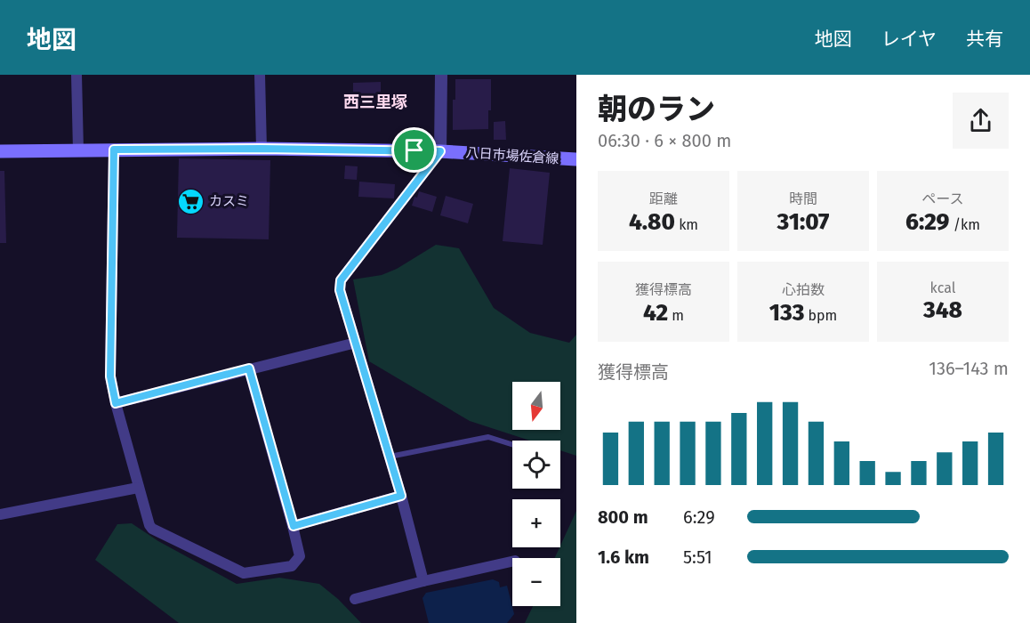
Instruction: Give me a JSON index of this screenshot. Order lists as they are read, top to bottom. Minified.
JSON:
{"streets":{"main road":["八日市場佐倉線"]},"districts":["西三里塚"],"places":{"supermarket":["カスミ"]},"north":"bottom","page":{"header":"地図","nav":["地図","レイヤ","共有"],"heading":["朝のラン","06:30 · 6 × 800 m"],"stats":[["距離","4.80 km"],["時間","31:07"],["ペース","6:29 /km"],["獲得標高","42 m"],["心拍数","133 bpm"],["kcal","348"]],"chart":["獲得標高","136–143 m"],"map_buttons":["+","−"],"list":[{"name":"800 m","note":"6:29"},{"name":"1.6 km","note":"5:51"}]}}
